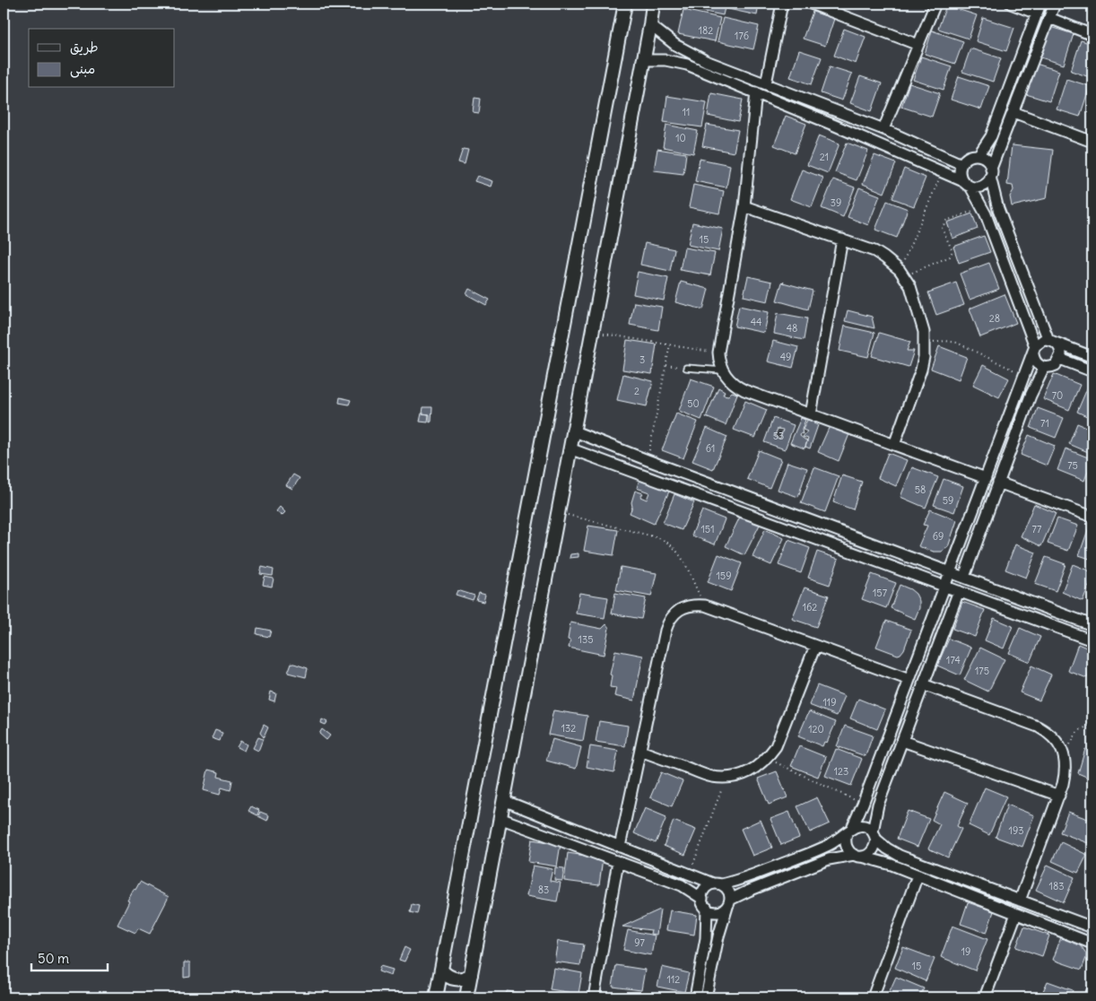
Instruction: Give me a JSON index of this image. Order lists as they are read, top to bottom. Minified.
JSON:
{"house_numbers":["182","176","11","10","21","39","15","28","44","48","49","3","2","70","50","71","53","61","75","58","59","151","77","69","159","157","162","135","174","175","119","132","120","123","193","183","83","97","19","15","112"],"legend":["طريق","مبنى"],"scale_bar":"50 m"}
